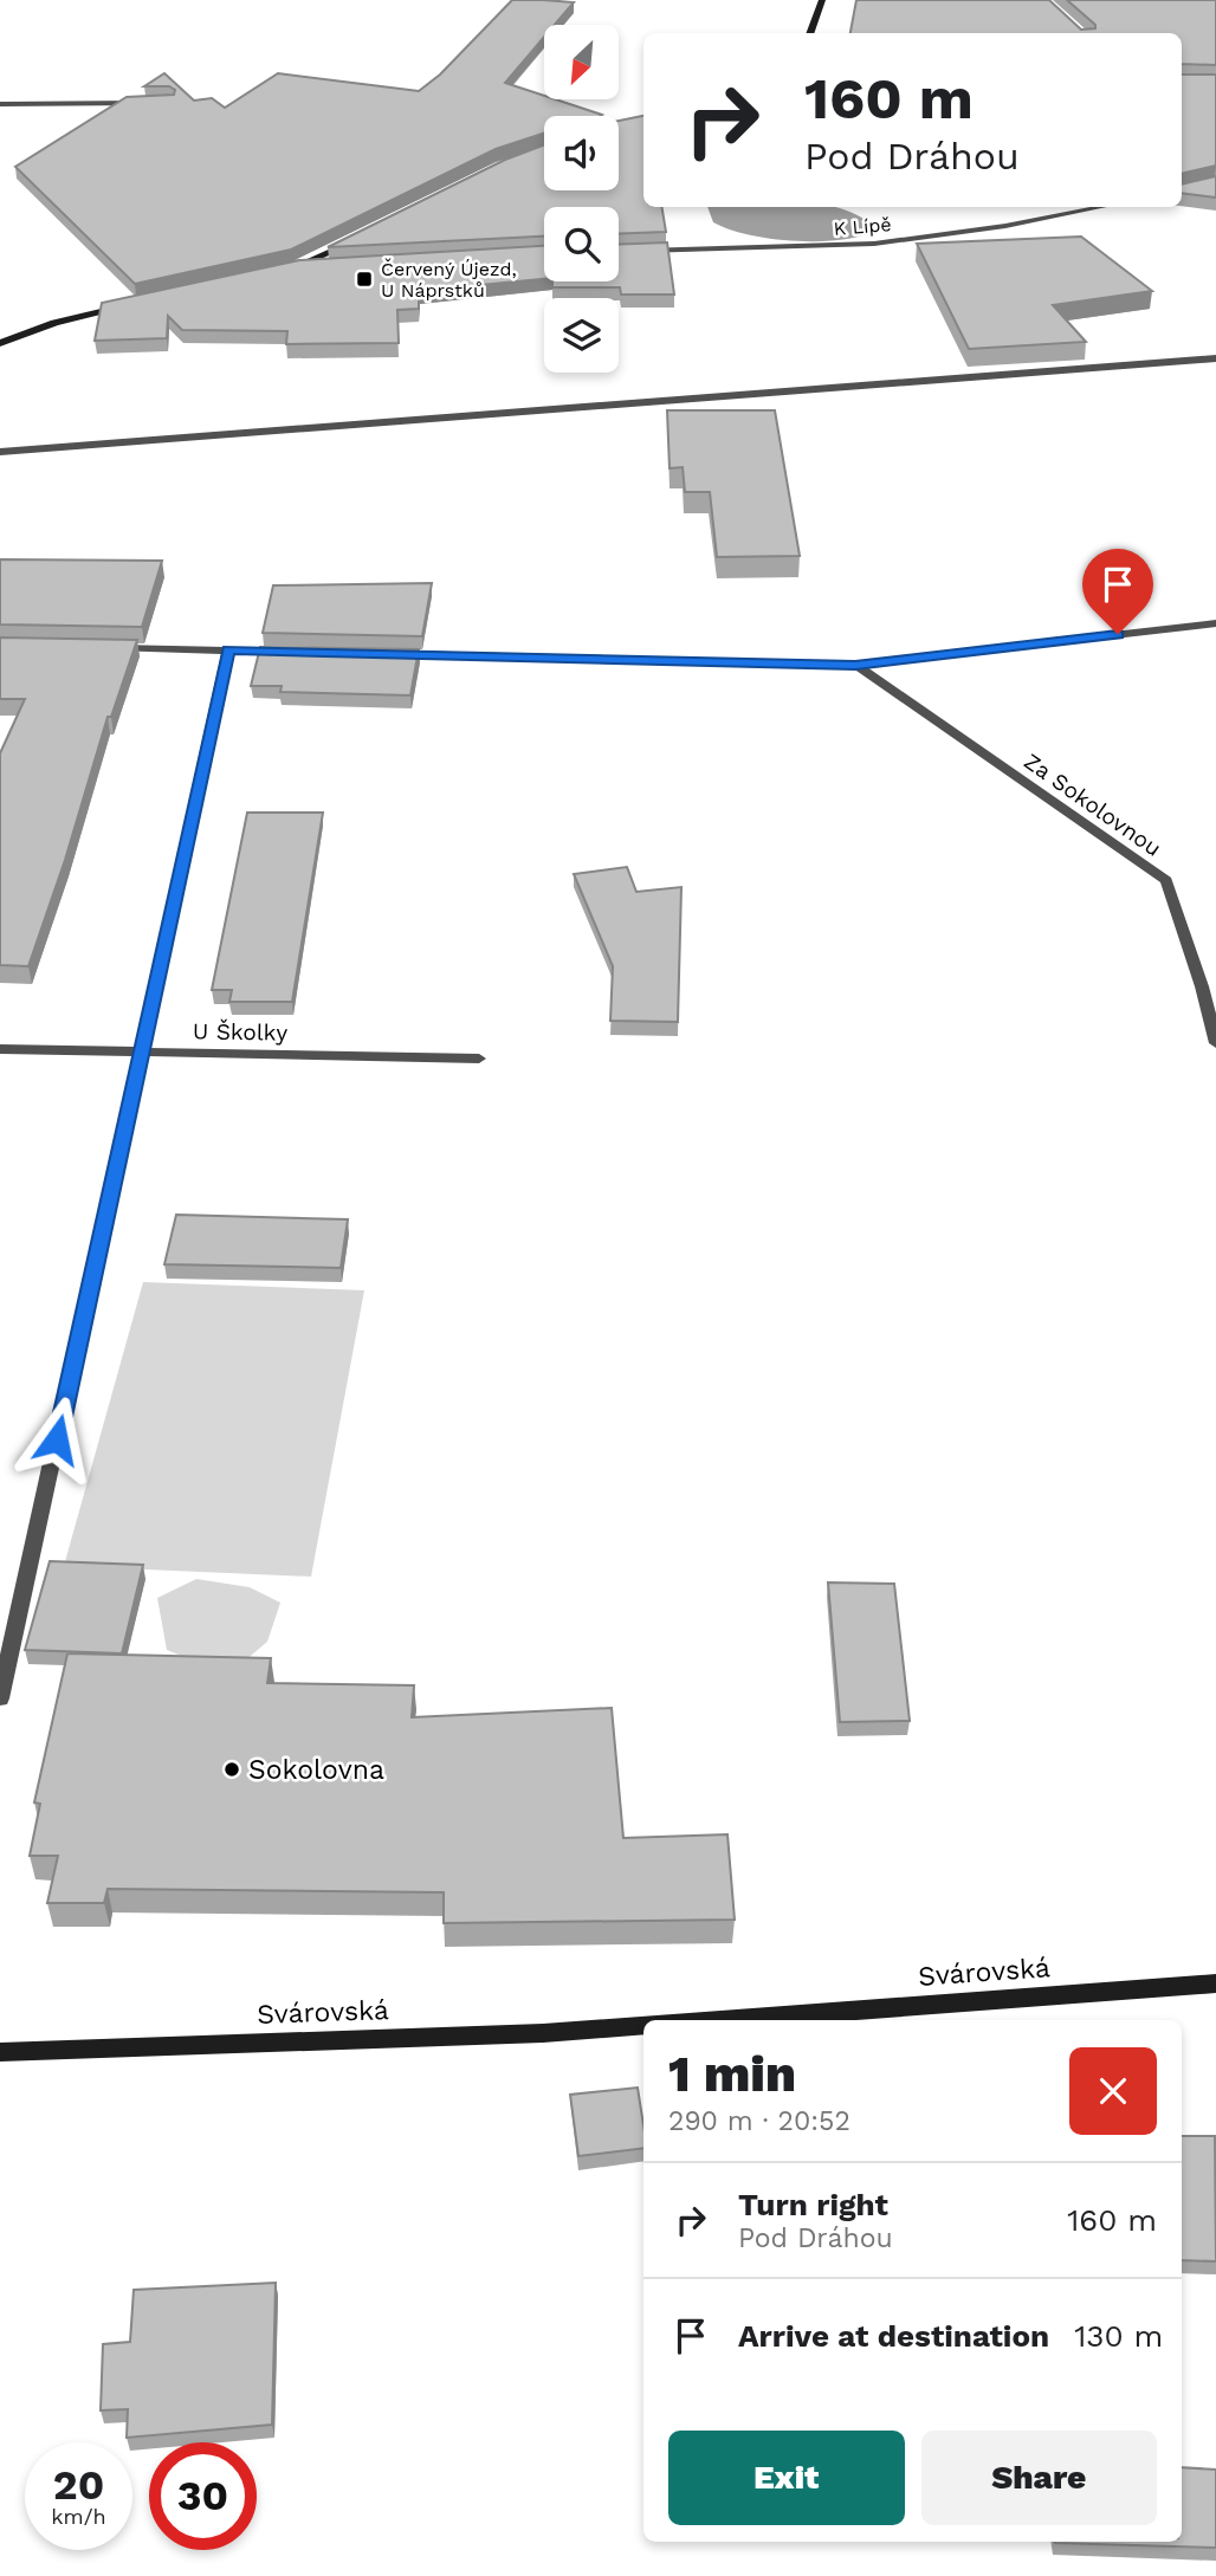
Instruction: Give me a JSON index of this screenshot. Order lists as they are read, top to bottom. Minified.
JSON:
{"streets":{"street":["K Lípě","Za Sokolovnou","U Školky","Svárovská"]},"places":{"transit":["Červený Újezd, U Náprstků"],"other":["Sokolovna"]},"north":"bottom left","page":{"turn":["160 m","Pod Dráhou"],"heading":["1 min","290 m · 20:52"],"list":[{"name":"Turn right","note":"Pod Dráhou","value":"160 m"},{"name":"Arrive at destination","value":"130 m"}],"buttons":["Exit","Share"],"speed":"20 km/h","limit":"30"}}
